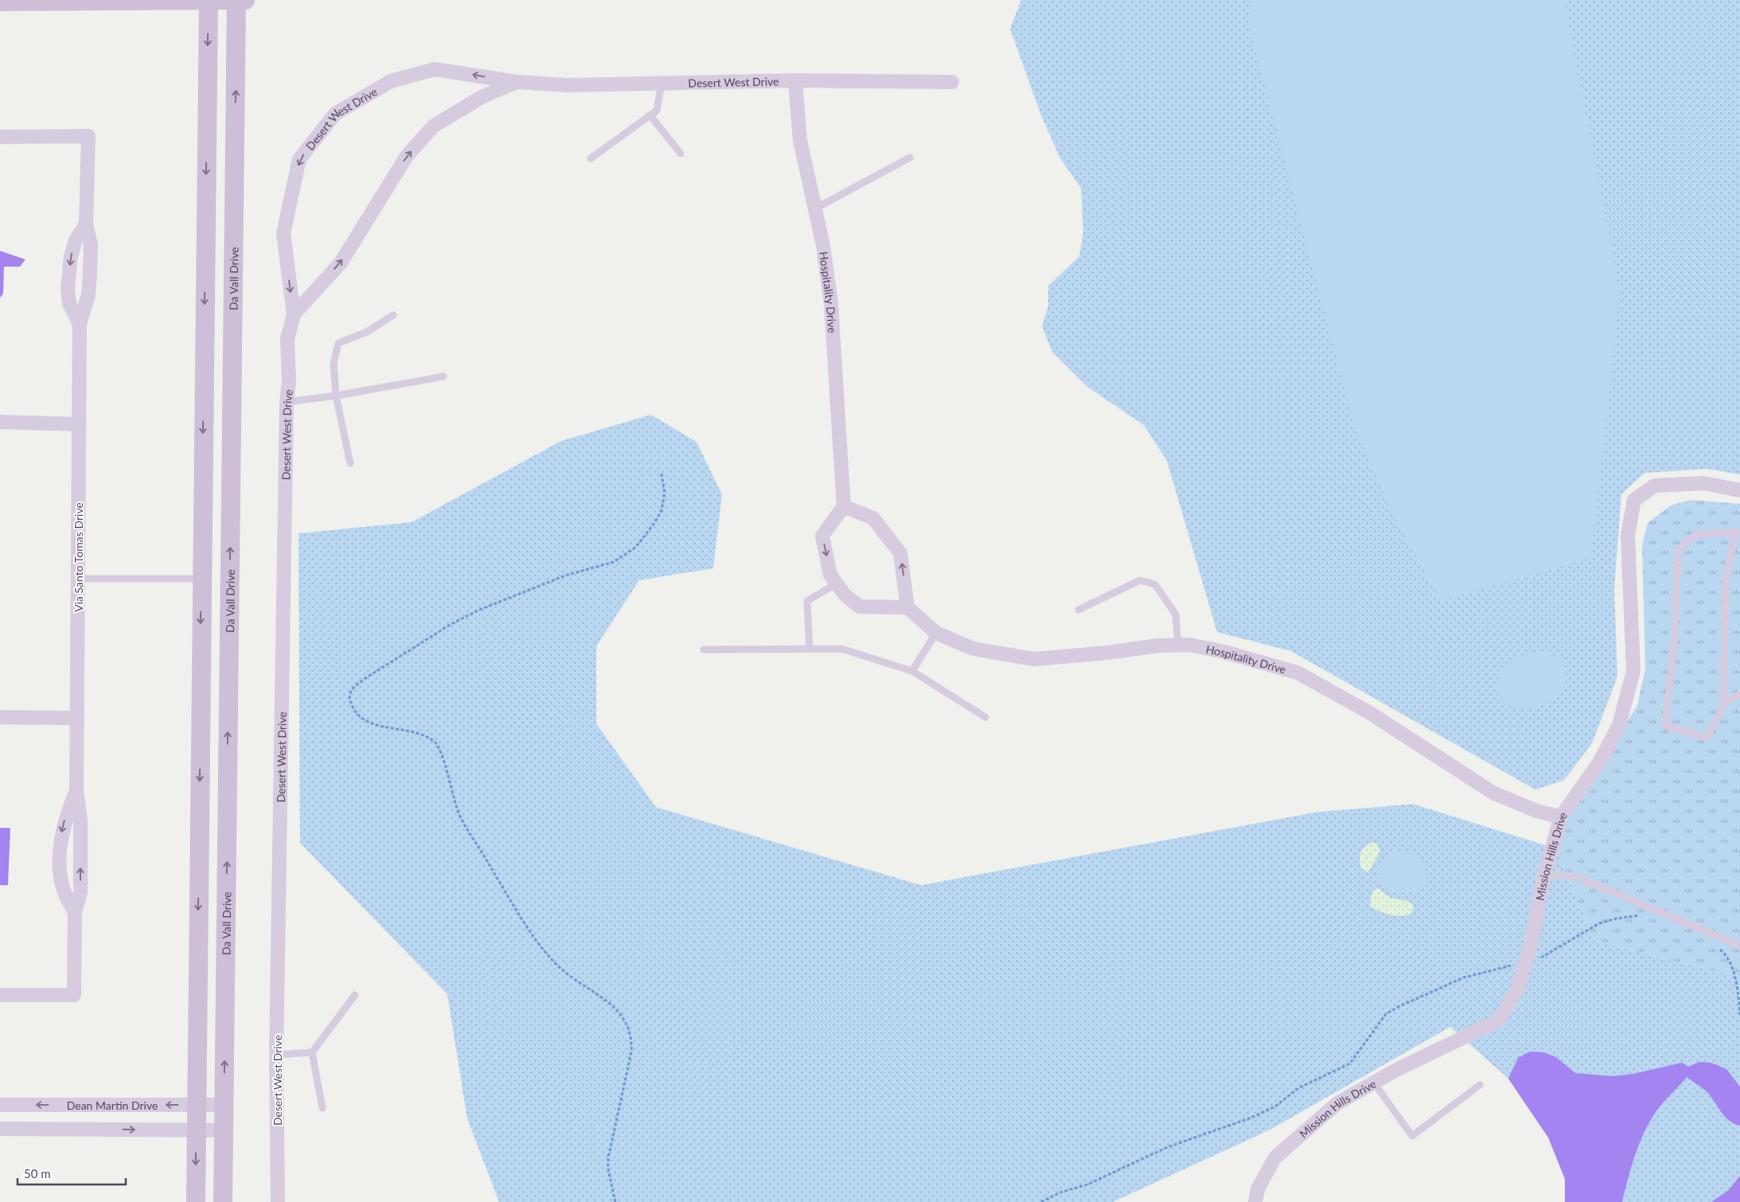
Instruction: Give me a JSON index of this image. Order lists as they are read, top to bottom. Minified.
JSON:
{"streets":{"main road":["Da Vall Drive"],"street":["Desert West Drive","Hospitality Drive","Via Santo Tomas Drive","Mission Hills Drive","Dean Martin Drive"]},"crossings":[["Desert West Drive","Hospitality Drive"],["Da Vall Drive","Dean Martin Drive"],["Hospitality Drive","Mission Hills Drive"]],"scale_bar":"50 m"}
